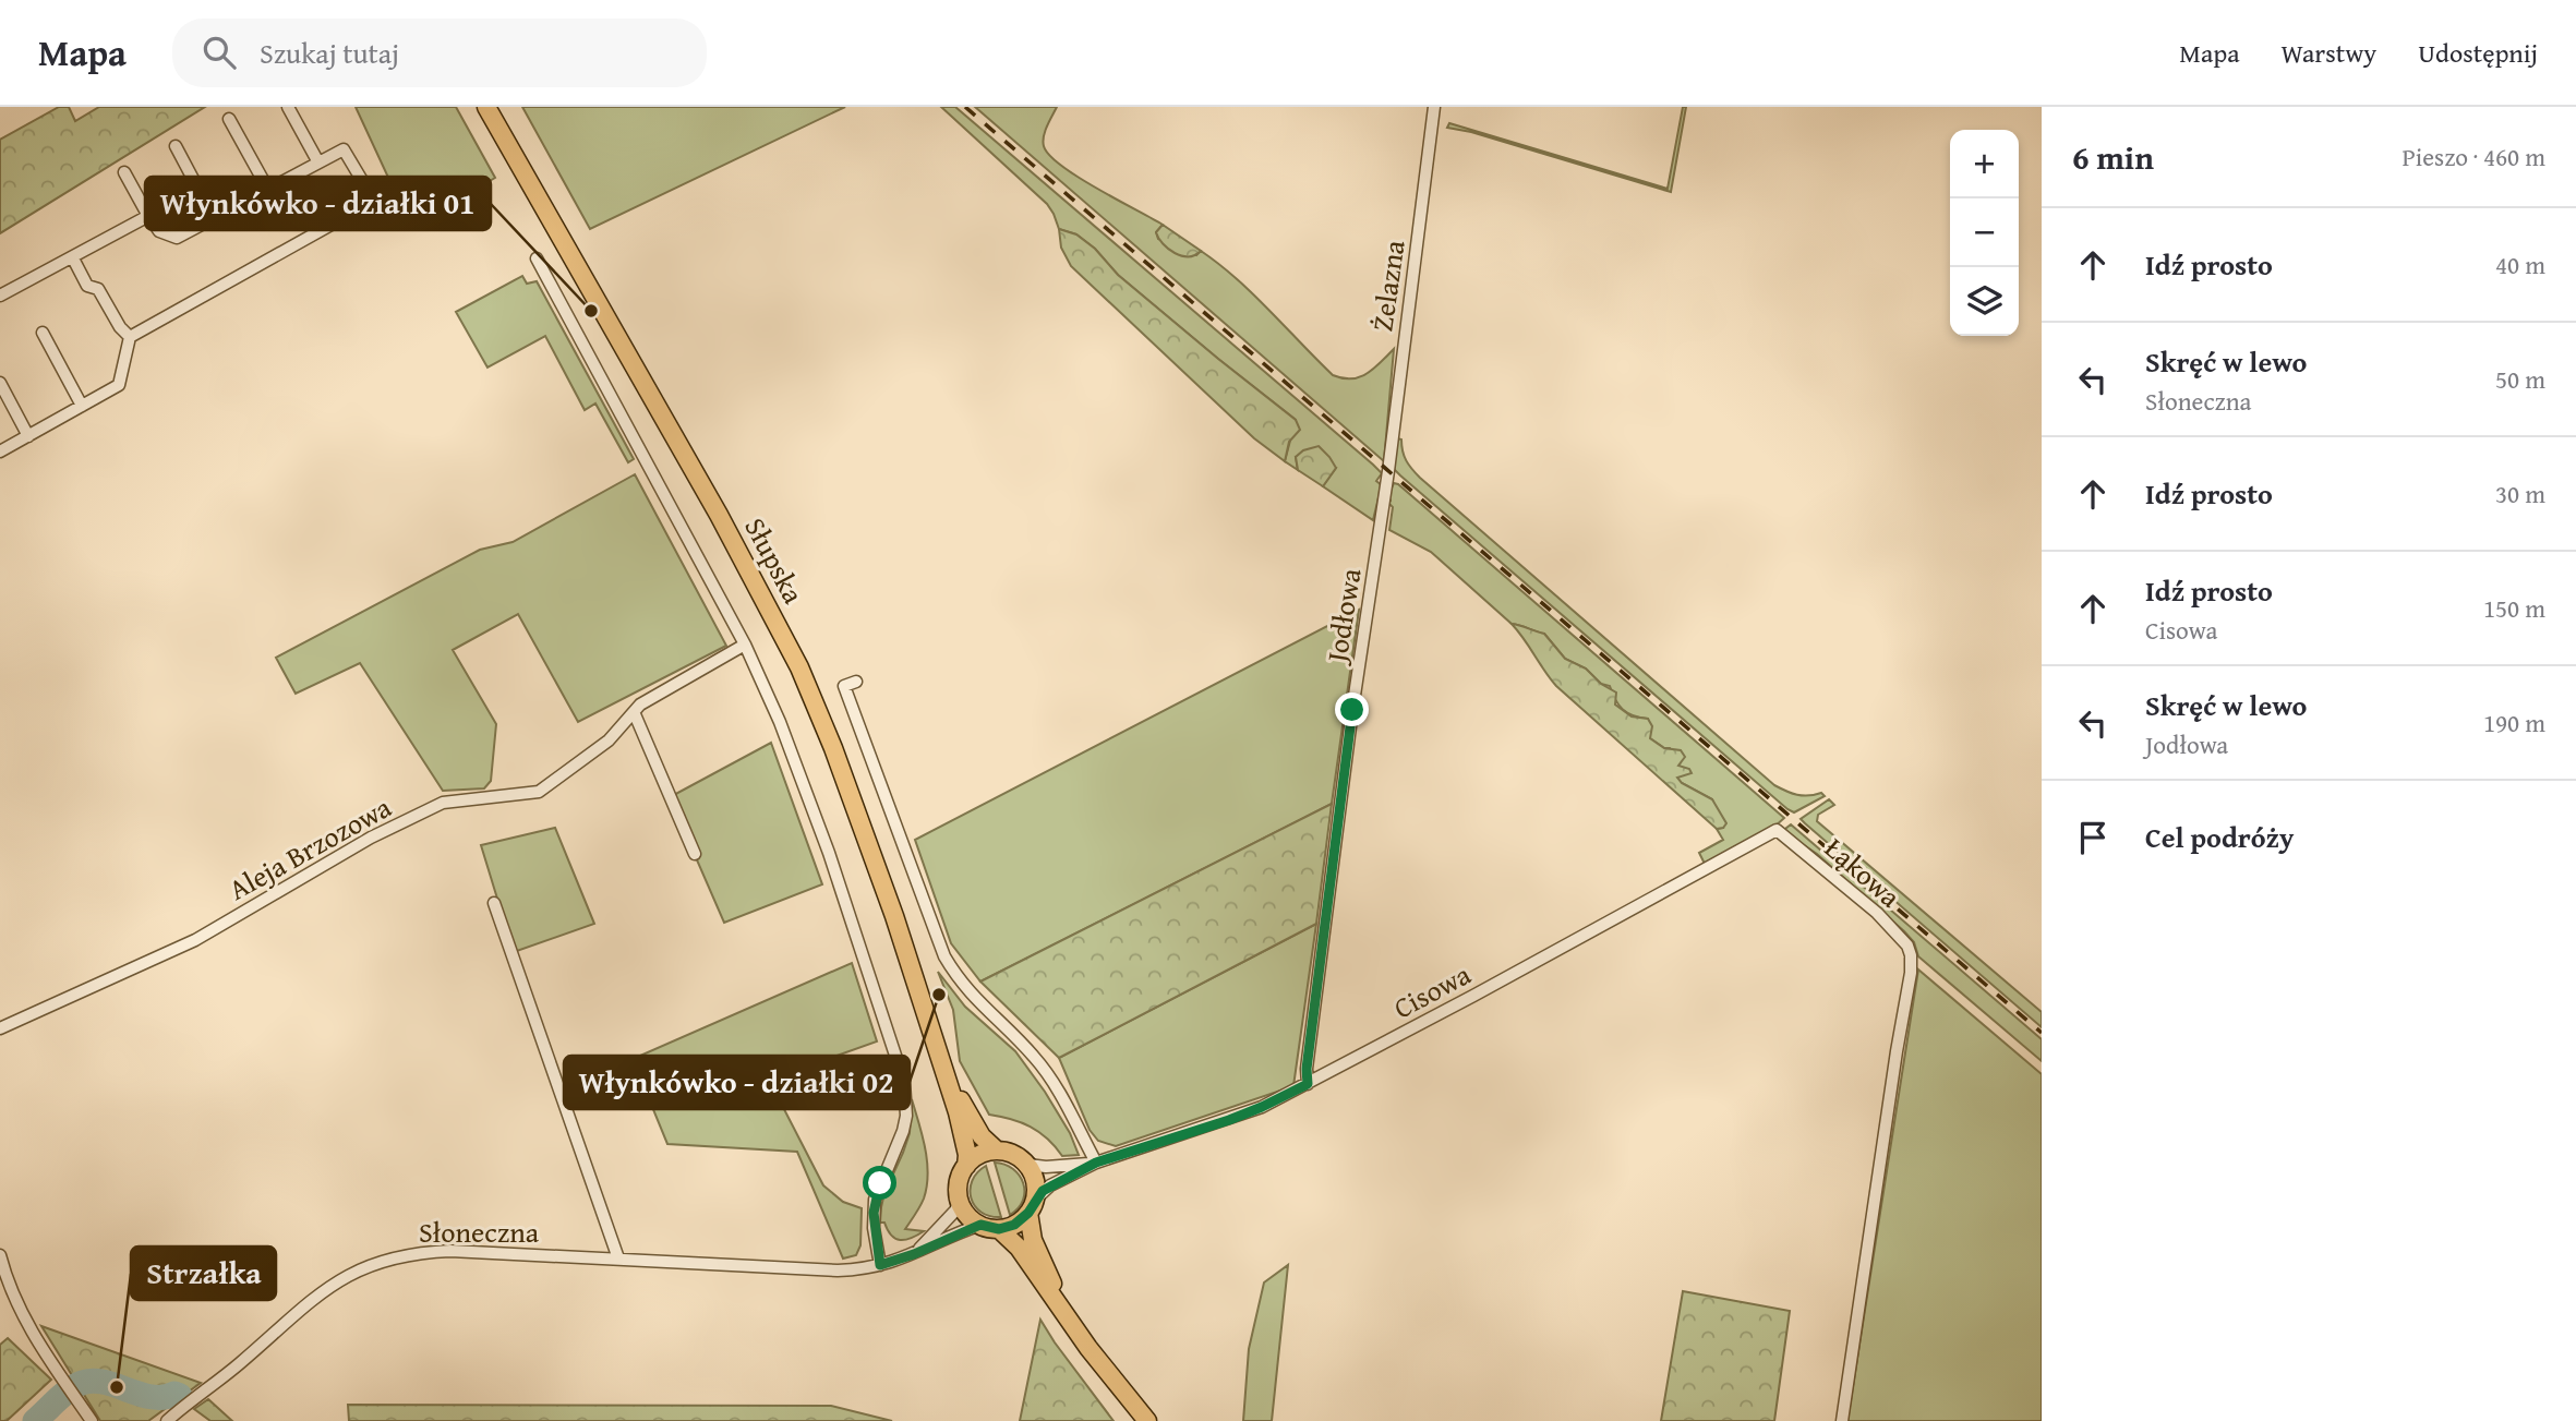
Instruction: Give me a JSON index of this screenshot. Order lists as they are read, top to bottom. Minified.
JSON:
{"streets":{"main road":["Słupska"],"street":["Żelazna","Jodłowa","Aleja Brzozowa","Łąkowa","Cisowa","Słoneczna"]},"crossings":[["Żelazna","Jodłowa"],["Słupska","Cisowa"],["Słupska","Słoneczna"],["Jodłowa","Cisowa"],["Łąkowa","Cisowa"],["Cisowa","Słoneczna"]],"places":["Włynkówko - działki 01","Włynkówko - działki 02","Strzałka"],"page":{"header":"Mapa","search":"Szukaj tutaj","nav":["Mapa","Warstwy","Udostępnij"],"heading":["6 min","Pieszo · 460 m"],"map_buttons":["+","−"],"list":[["Idź prosto","40 m"],["Skręć w lewo","Słoneczna","50 m"],["Idź prosto","30 m"],["Idź prosto","Cisowa","150 m"],["Skręć w lewo","Jodłowa","190 m"],"Cel podróży"]}}
